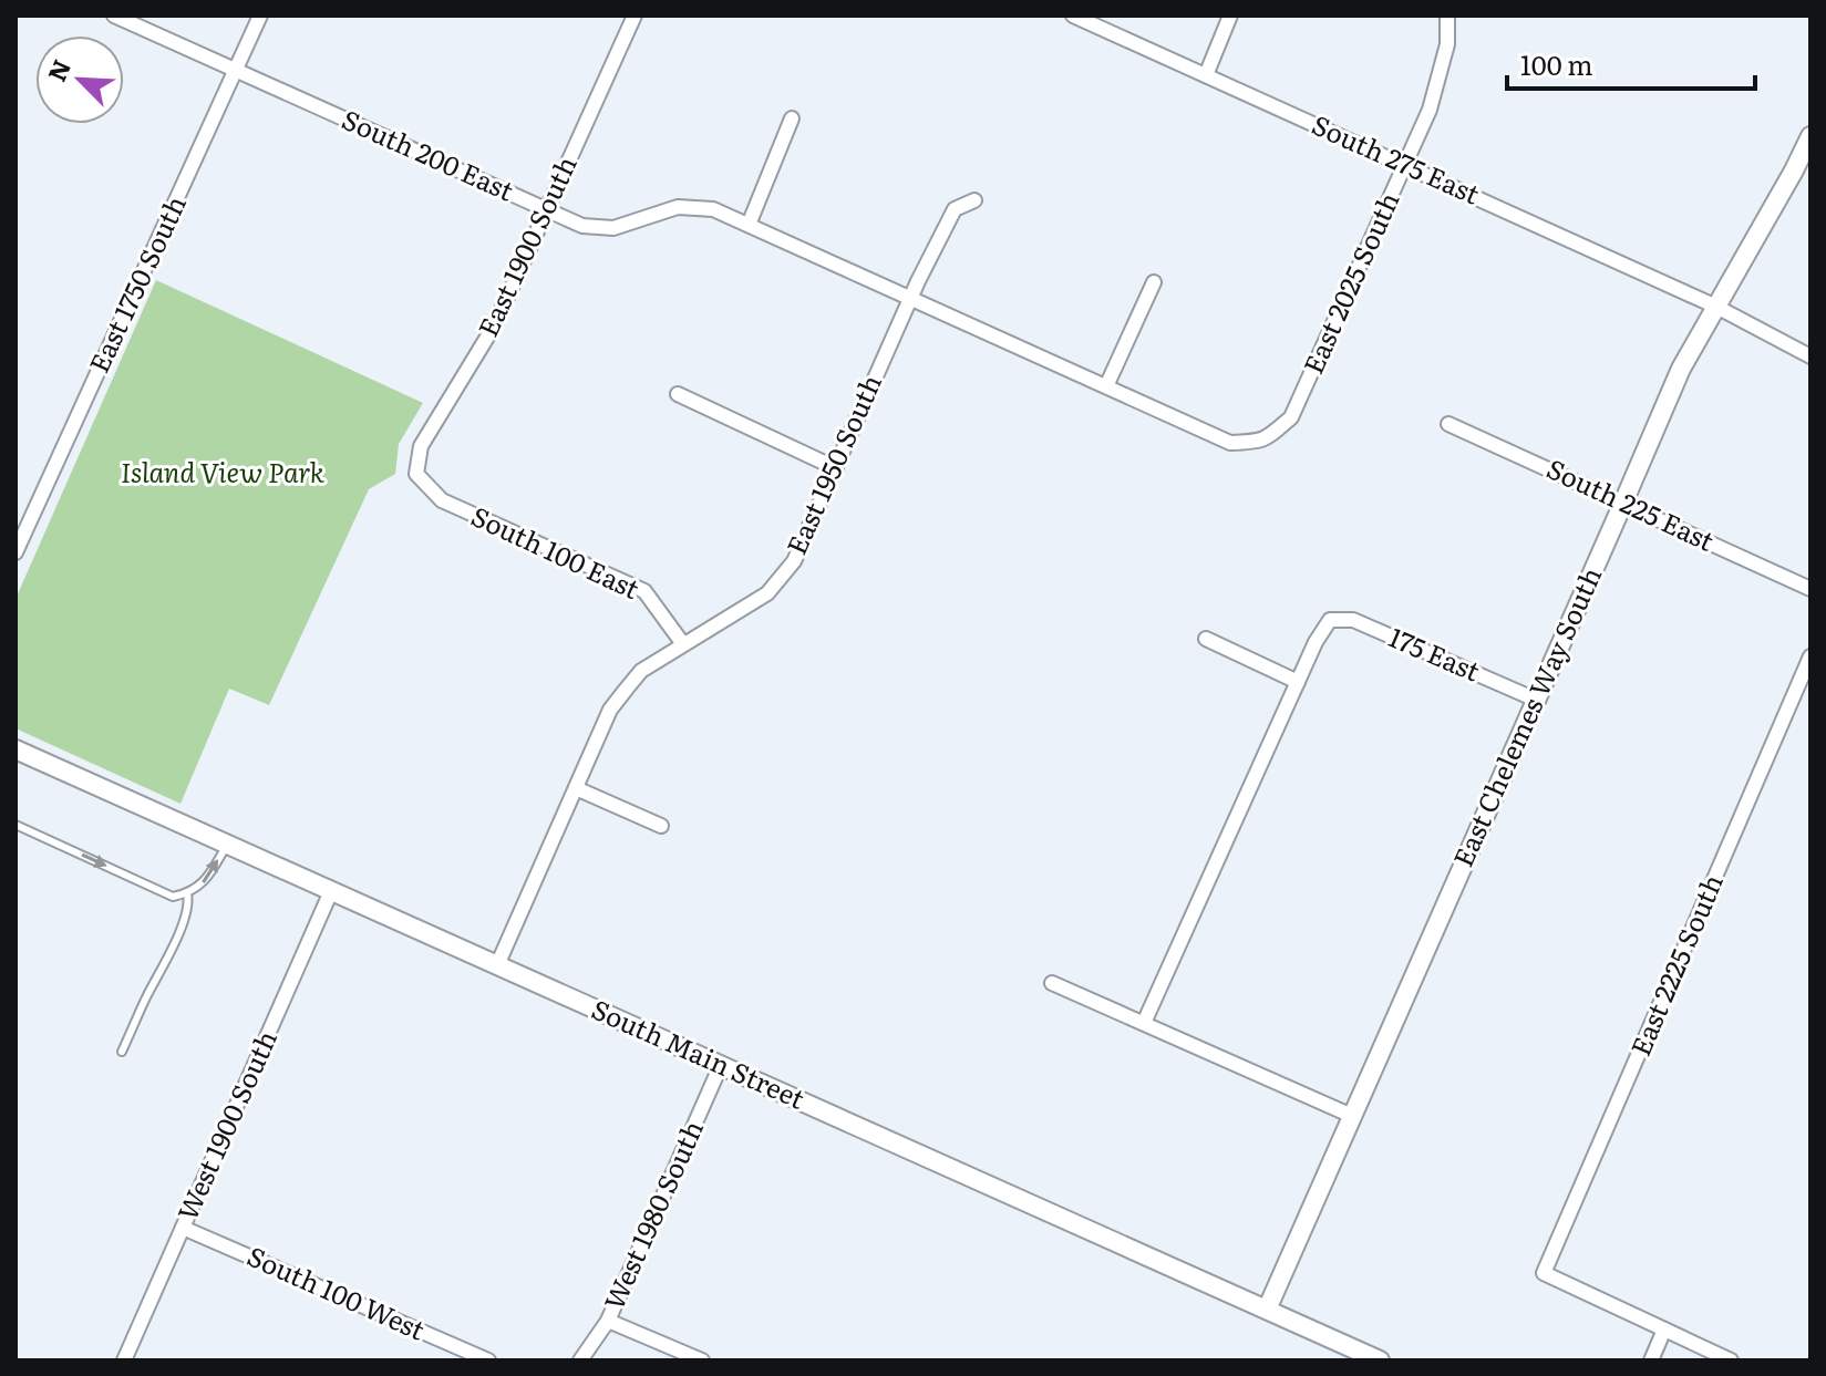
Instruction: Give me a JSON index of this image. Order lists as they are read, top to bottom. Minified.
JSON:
{"streets":{"street":["South 200 East","South 275 East","East 1900 South","East 2025 South","East 1750 South","East 1950 South","South 225 East","South 100 East","175 East","East Chelemes Way South","East 2225 South","South Main Street","West 1900 South","West 1980 South","South 100 West"]},"crossings":[["South 200 East","East 1900 South"],["South 200 East","East 2025 South"],["South 200 East","East 1750 South"],["South 200 East","East 1950 South"],["South 275 East","East 2025 South"],["South 275 East","East Chelemes Way South"],["East 1900 South","South 100 East"],["East 1950 South","South 100 East"],["East 1950 South","South Main Street"],["South 225 East","East Chelemes Way South"],["175 East","East Chelemes Way South"],["East Chelemes Way South","South Main Street"],["South Main Street","West 1900 South"],["South Main Street","West 1980 South"],["West 1900 South","South 100 West"]],"parks":["Island View Park"],"scale_bar":"100 m","north":"top left"}
